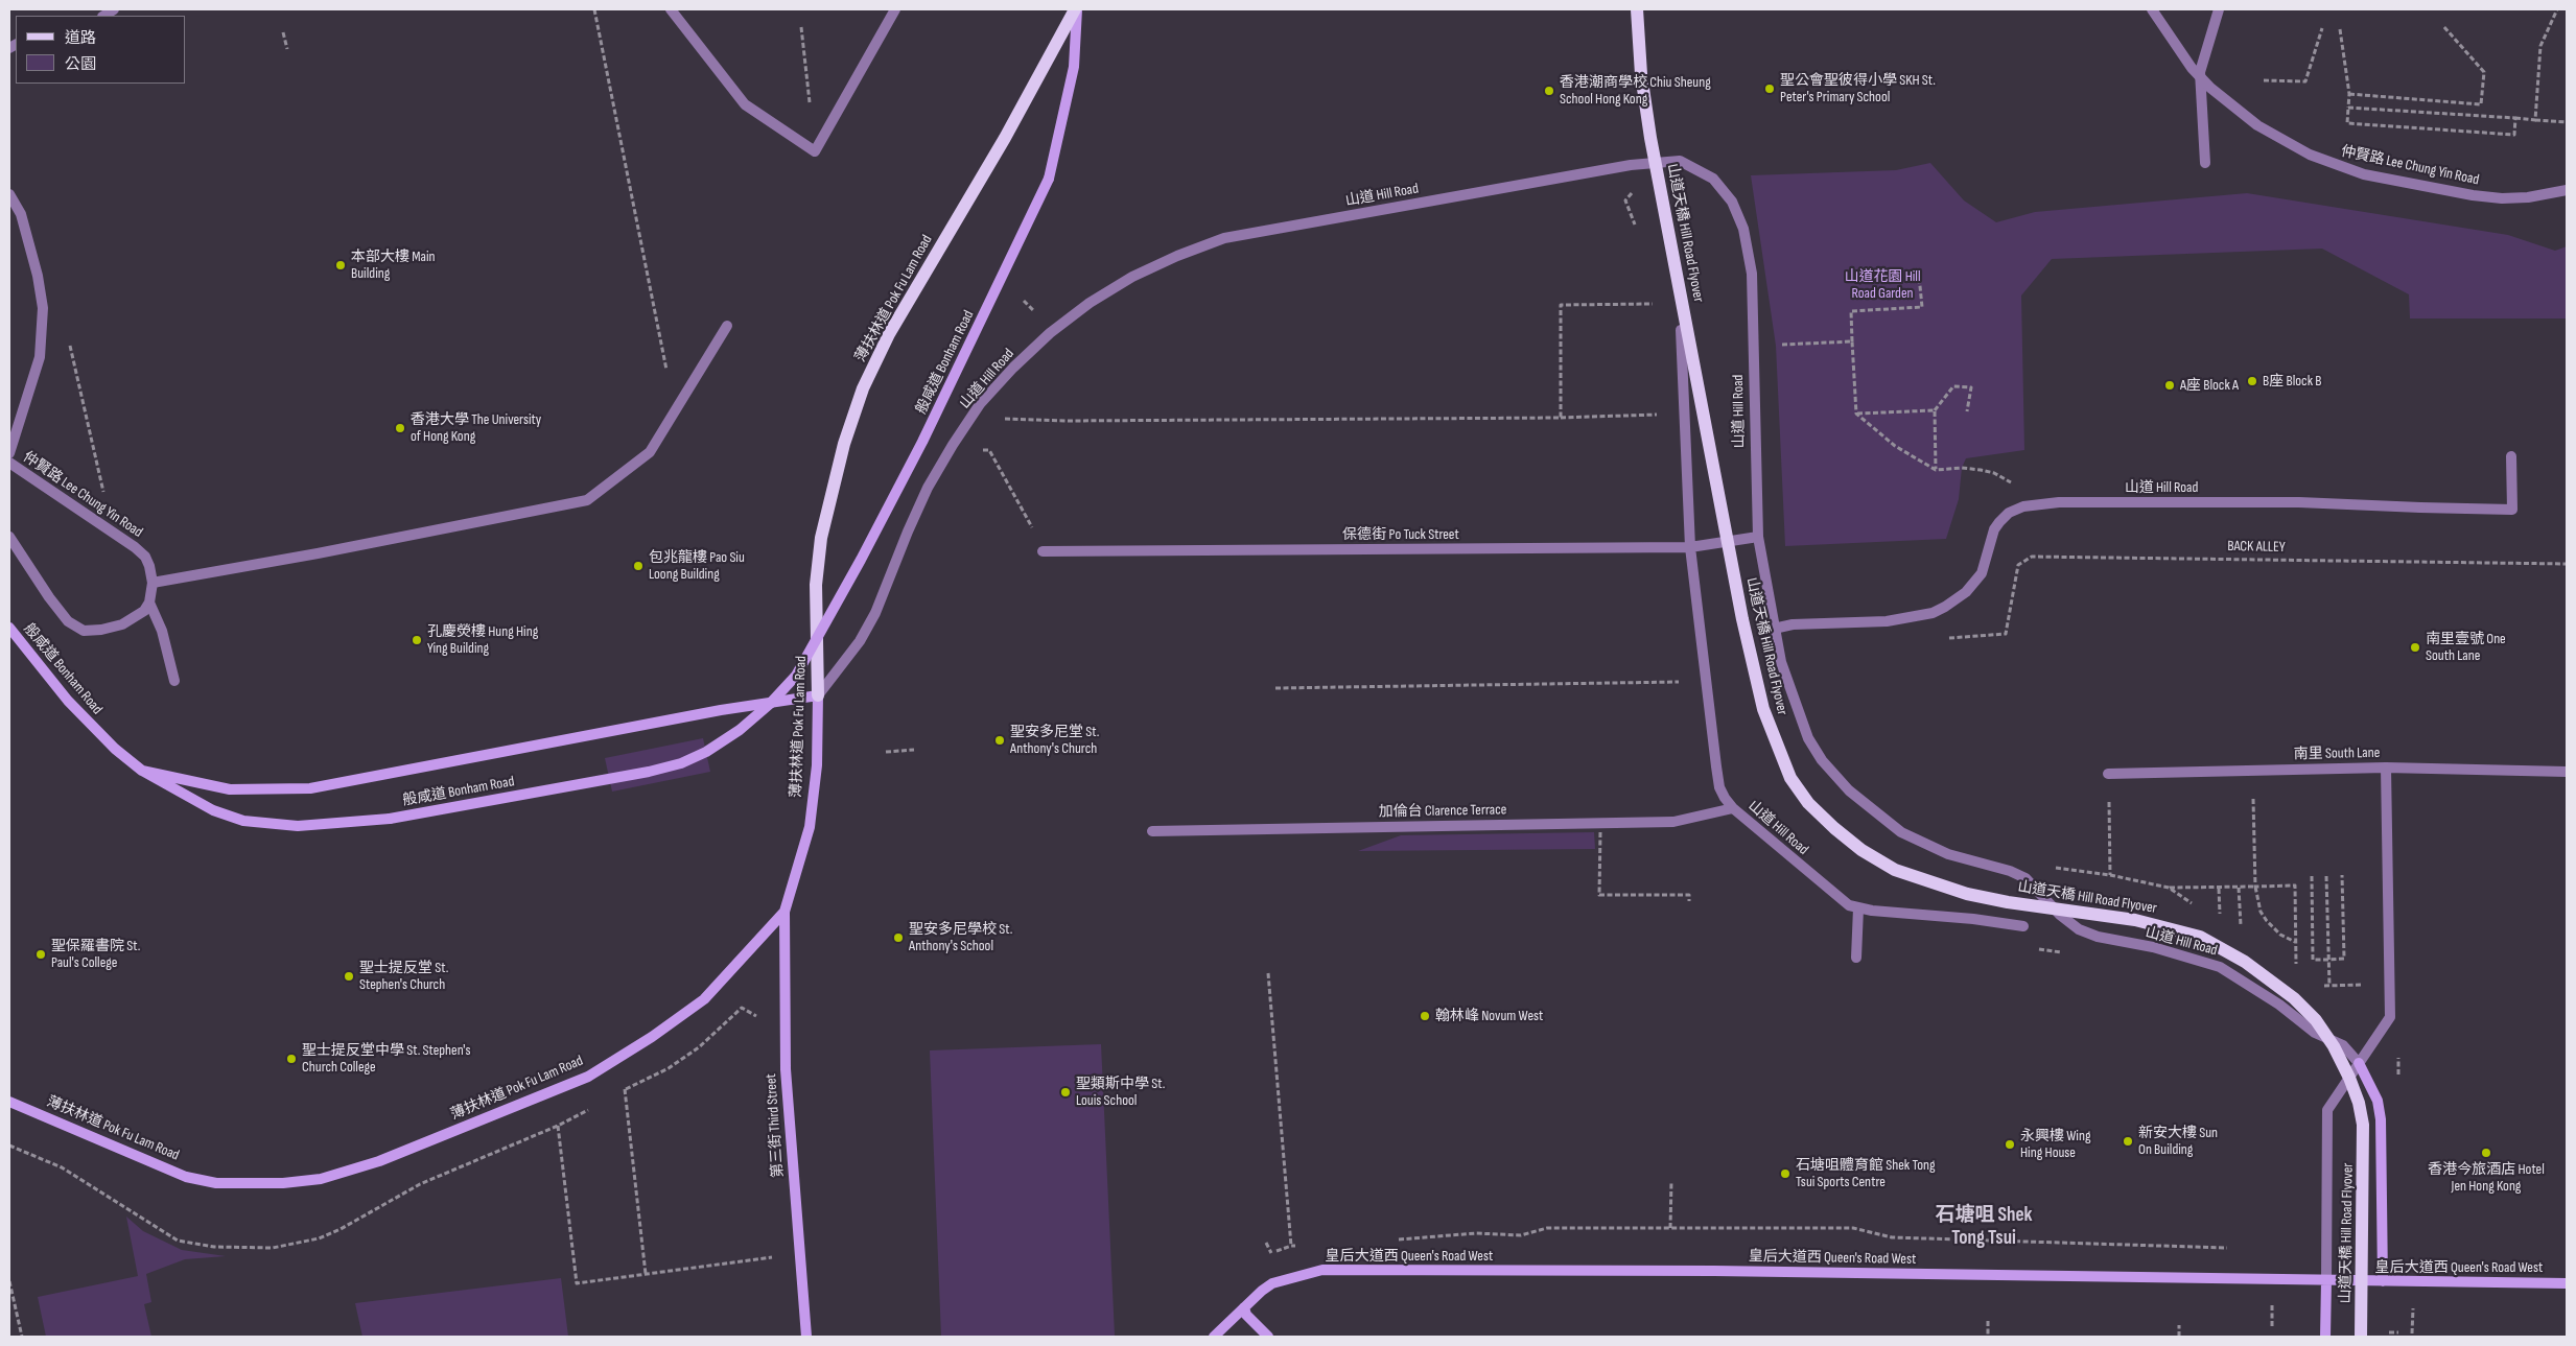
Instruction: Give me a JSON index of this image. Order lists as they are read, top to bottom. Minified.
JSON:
{"streets":{"main road":["山道天橋 Hill Road Flyover","薄扶林道 Pok Fu Lam Road","般咸道 Bonham Road","第三街 Third Street","皇后大道西 Queen's Road West"],"street":["仲賢路 Lee Chung Yin Road","山道 Hill Road","保德街 Po Tuck Street","南里 South Lane","加倫台 Clarence Terrace"],"path":["BACK ALLEY"]},"crossings":[["山道 Hill Road","薄扶林道 Pok Fu Lam Road"],["山道 Hill Road","般咸道 Bonham Road"],["山道 Hill Road","保德街 Po Tuck Street"],["山道 Hill Road","加倫台 Clarence Terrace"],["薄扶林道 Pok Fu Lam Road","般咸道 Bonham Road"],["薄扶林道 Pok Fu Lam Road","第三街 Third Street"]],"districts":["石塘咀 Shek Tong Tsui"],"parks":["山道花園 Hill Road Garden"],"places":["聖公會聖彼得小學 SKH St. Peter's Primary School","香港潮商學校 Chiu Sheung School Hong Kong","本部大樓 Main Building","B座 Block B","A座 Block A","香港大學 The University of Hong Kong","包兆龍樓 Pao Siu Loong Building","孔慶熒樓 Hung Hing Ying Building","南里壹號 One South Lane","聖安多尼堂 St. Anthony's Church","聖安多尼學校 St. Anthony's School","聖保羅書院 St. Paul's College","聖士提反堂 St. Stephen's Church","翰林峰 Novum West","聖士提反堂中學 St. Stephen's Church College","聖類斯中學 St. Louis School","新安大樓 Sun On Building","永興樓 Wing Hing House","香港今旅酒店 Hotel Jen Hong Kong","石塘咀體育館 Shek Tong Tsui Sports Centre"],"legend":["道路","公園"]}
